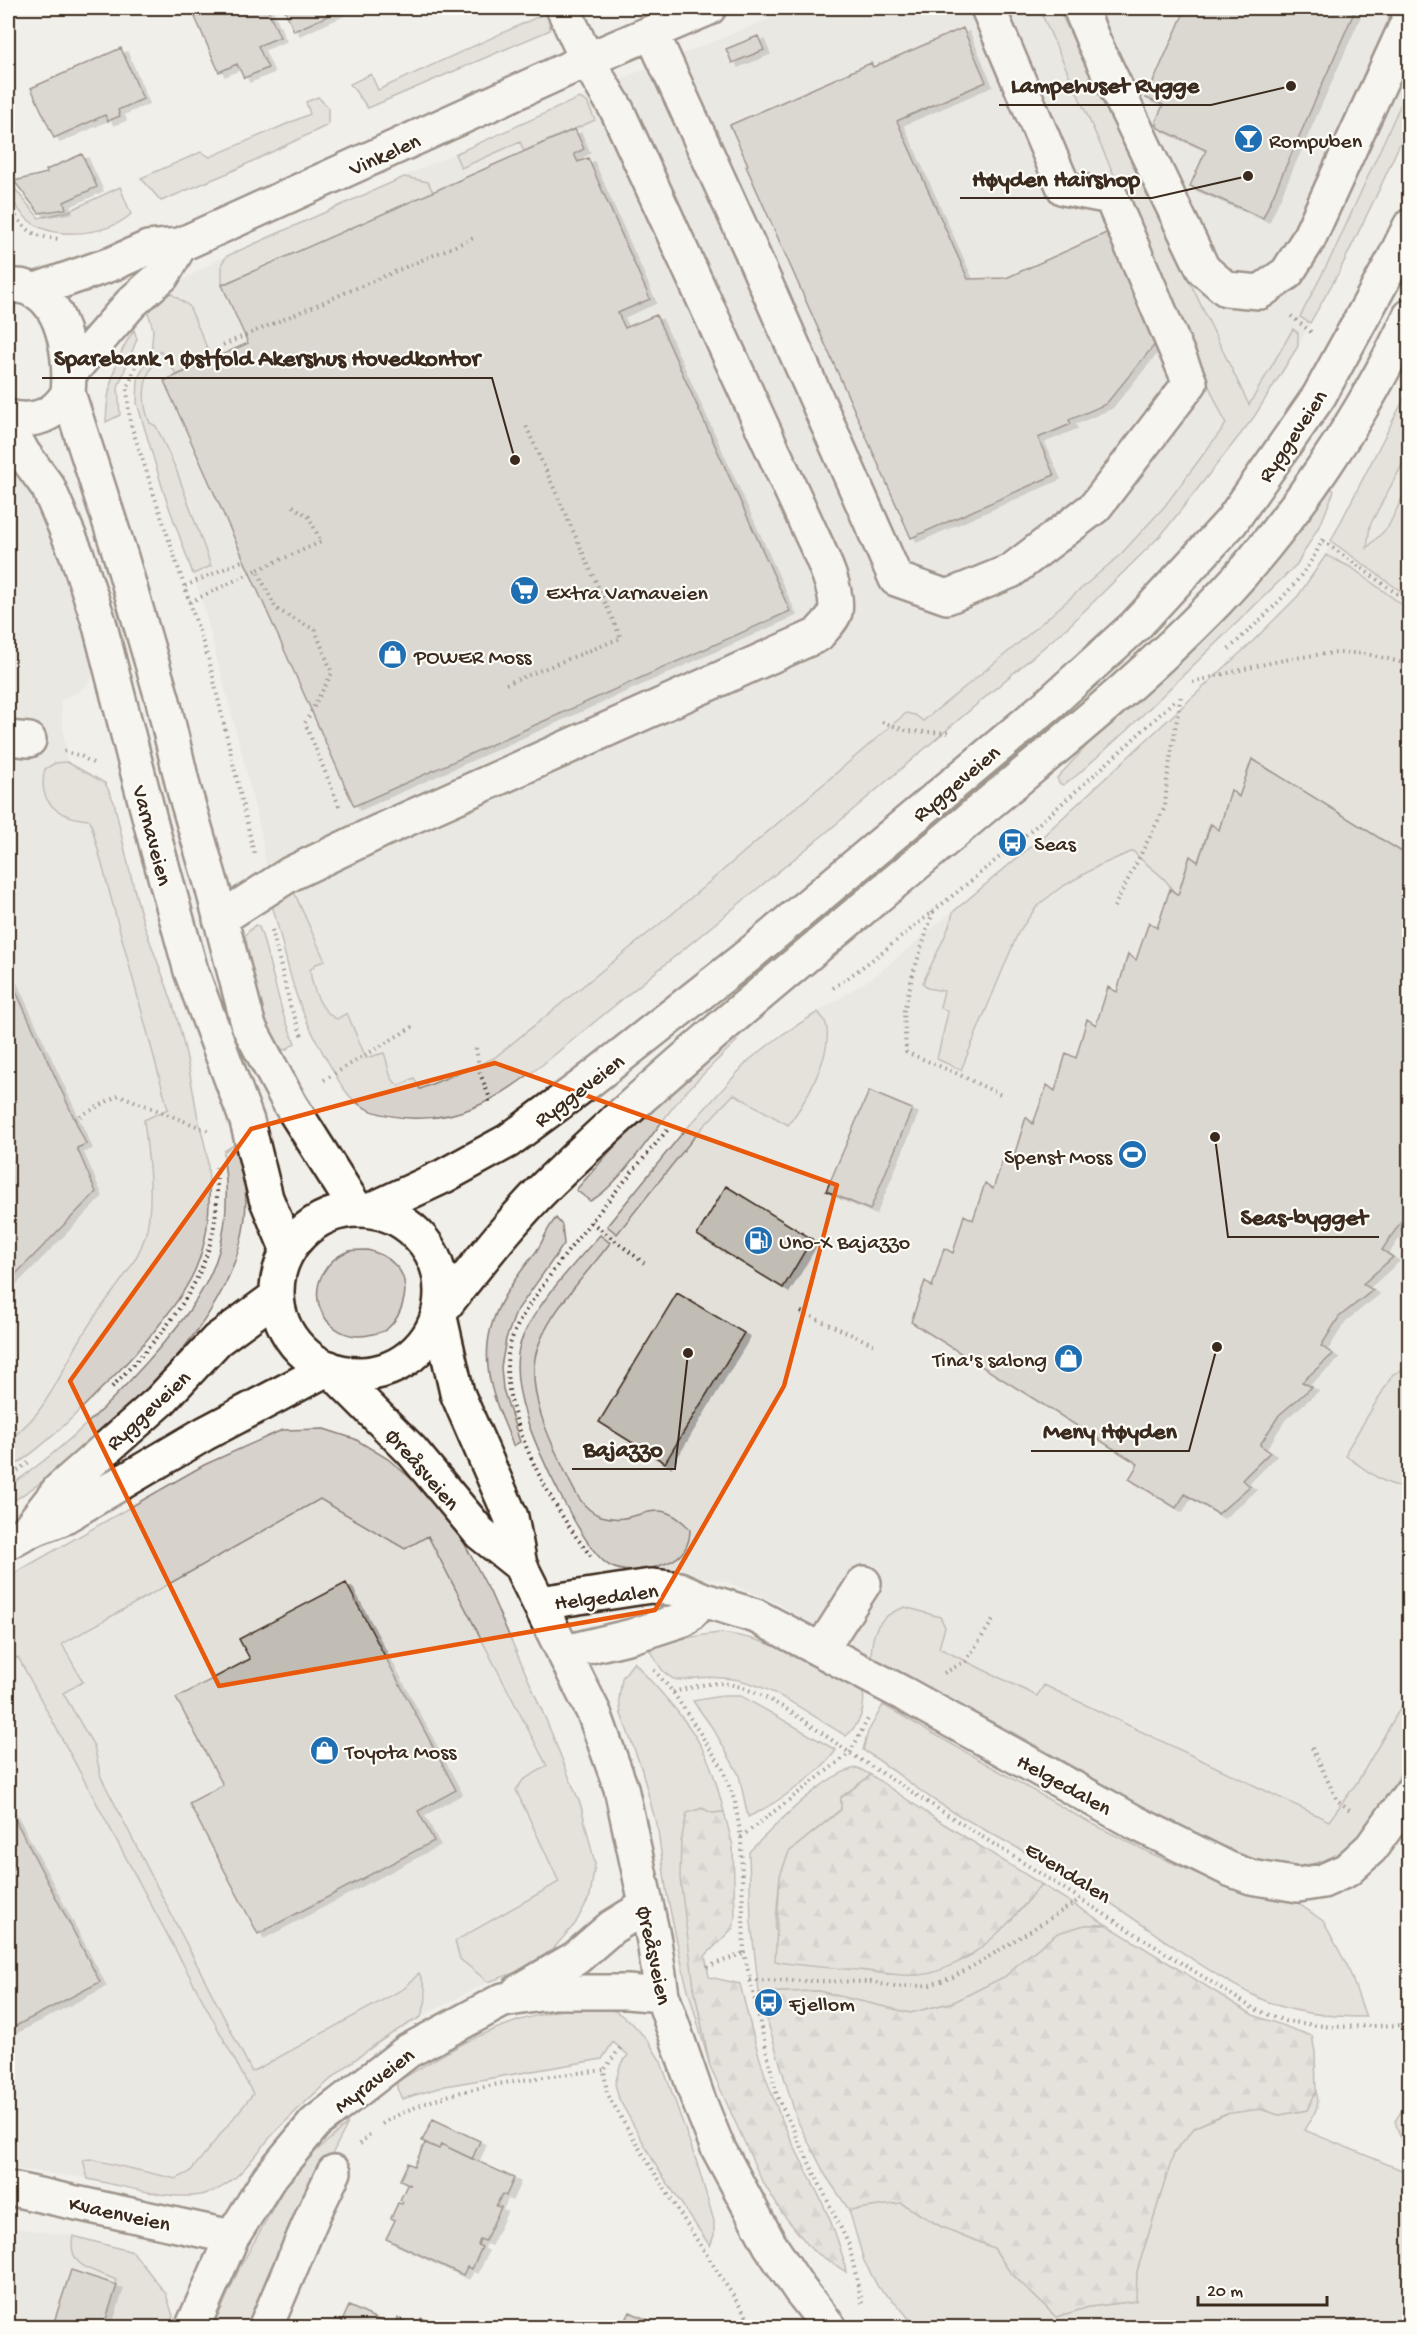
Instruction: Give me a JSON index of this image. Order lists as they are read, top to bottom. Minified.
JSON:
{"streets":{"street":["Vinkelen","Ryggeveien","Varnaveien","Øreåsveien","Helgedalen","Myraveien","Kvaenveien"],"path":["Evendalen"]},"crossings":[["Vinkelen","Varnaveien"],["Ryggeveien","Varnaveien"],["Ryggeveien","Øreåsveien"],["Varnaveien","Øreåsveien"],["Øreåsveien","Helgedalen"],["Øreåsveien","Myraveien"],["Myraveien","Kvaenveien"]],"places":{"other":["Lampehuset Rygge","Høyden Hairshop","Sparebank 1 Østfold Akershus Hovedkontor","Seas-bygget","Meny Høyden","Bajazzo"],"bar":["Rompuben"],"supermarket":["Extra Varnaveien"],"shop":["POWER Moss","Tina's salong","Toyota Moss"],"bus stop":["Seas","Fjellom"],"sports":["Spenst Moss"],"fuel station":["Uno-X Bajazzo"]},"scale_bar":"20 m"}
